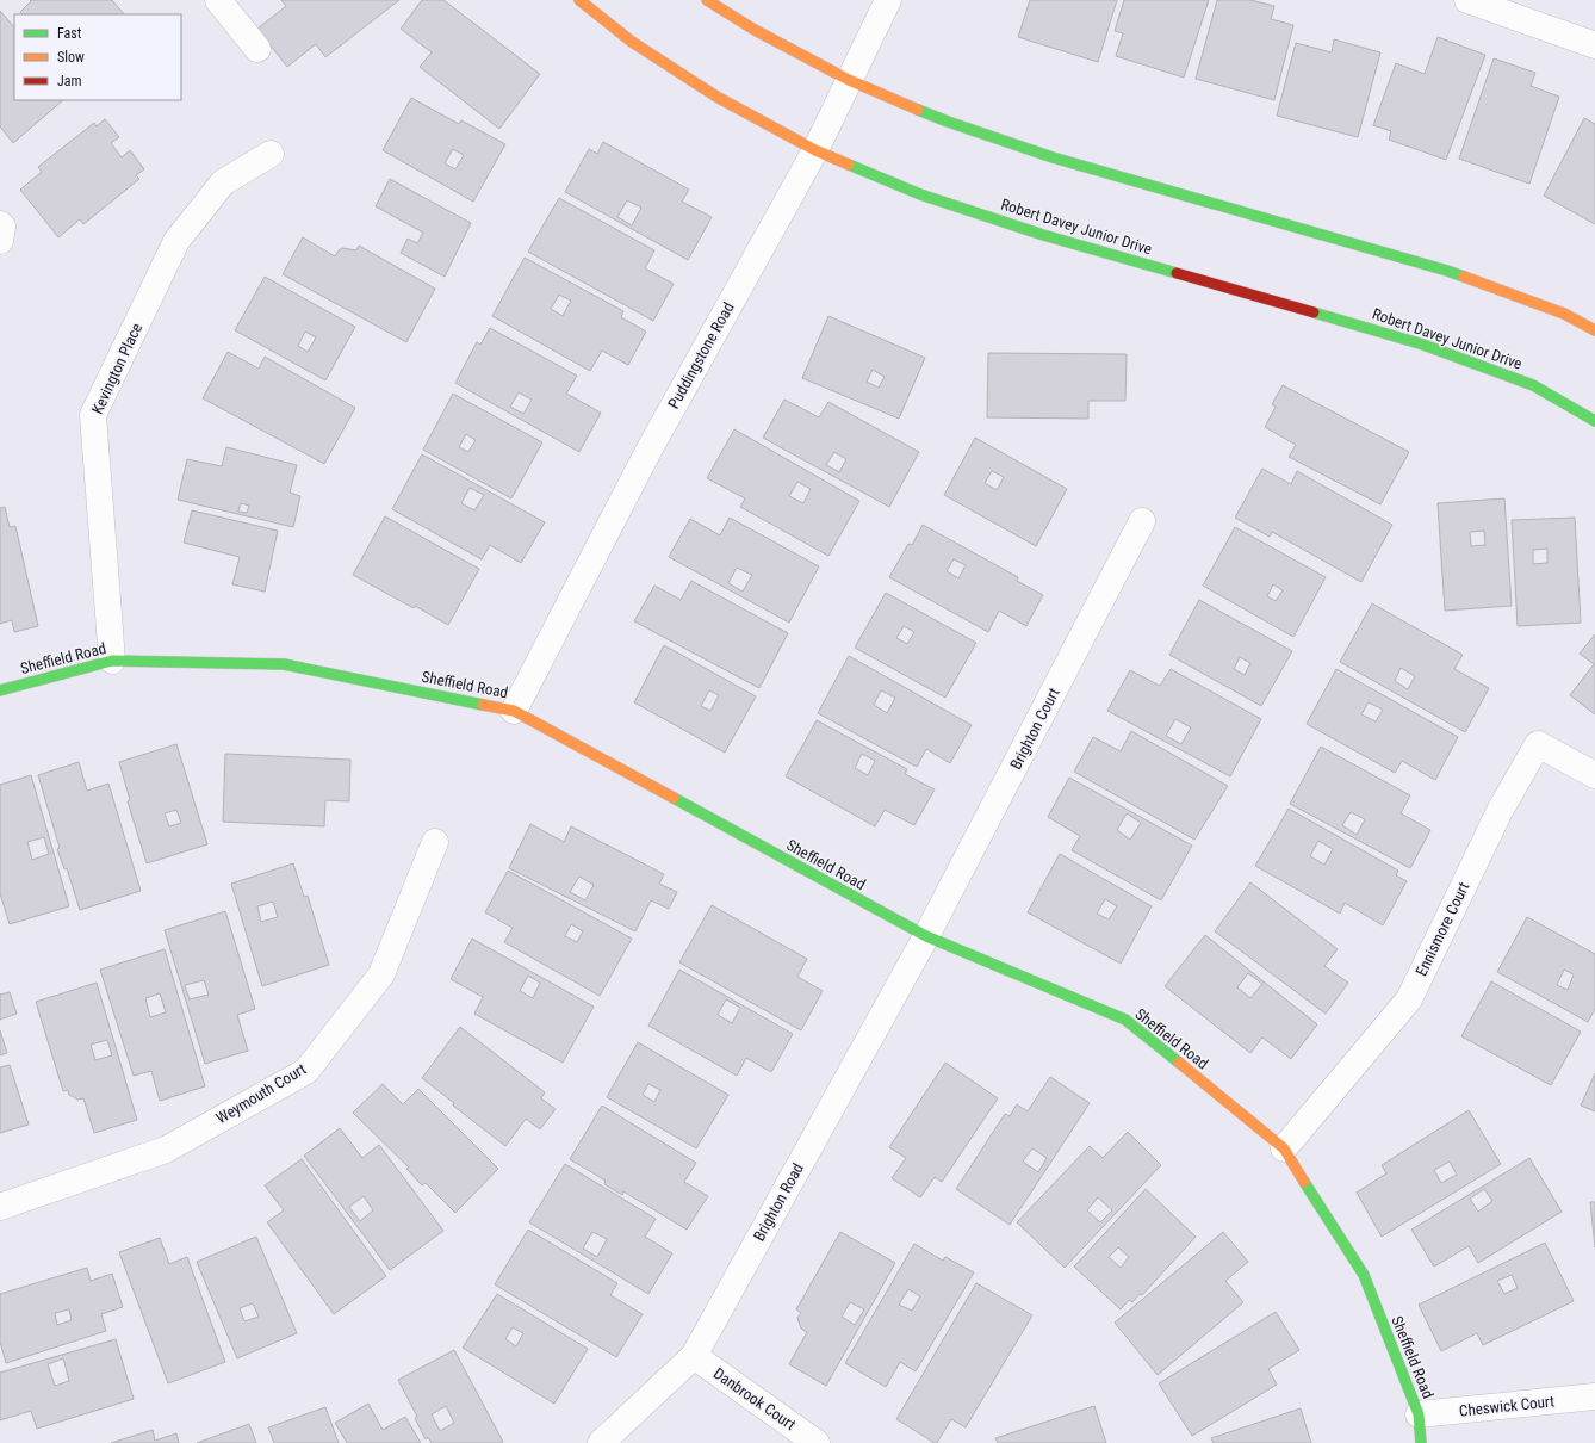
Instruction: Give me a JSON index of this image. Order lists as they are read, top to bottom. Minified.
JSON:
{"streets":{"main road":["Robert Davey Junior Drive","Sheffield Road"],"street":["Puddingstone Road","Kevington Place","Brighton Court","Ennismore Court","Weymouth Court","Brighton Road","Danbrook Court","Cheswick Court"]},"crossings":[["Robert Davey Junior Drive","Puddingstone Road"],["Puddingstone Road","Sheffield Road"],["Kevington Place","Sheffield Road"],["Sheffield Road","Brighton Court"],["Sheffield Road","Ennismore Court"],["Sheffield Road","Brighton Road"],["Sheffield Road","Cheswick Court"],["Brighton Court","Brighton Road"],["Brighton Road","Danbrook Court"]],"legend":["Fast","Slow","Jam"]}
